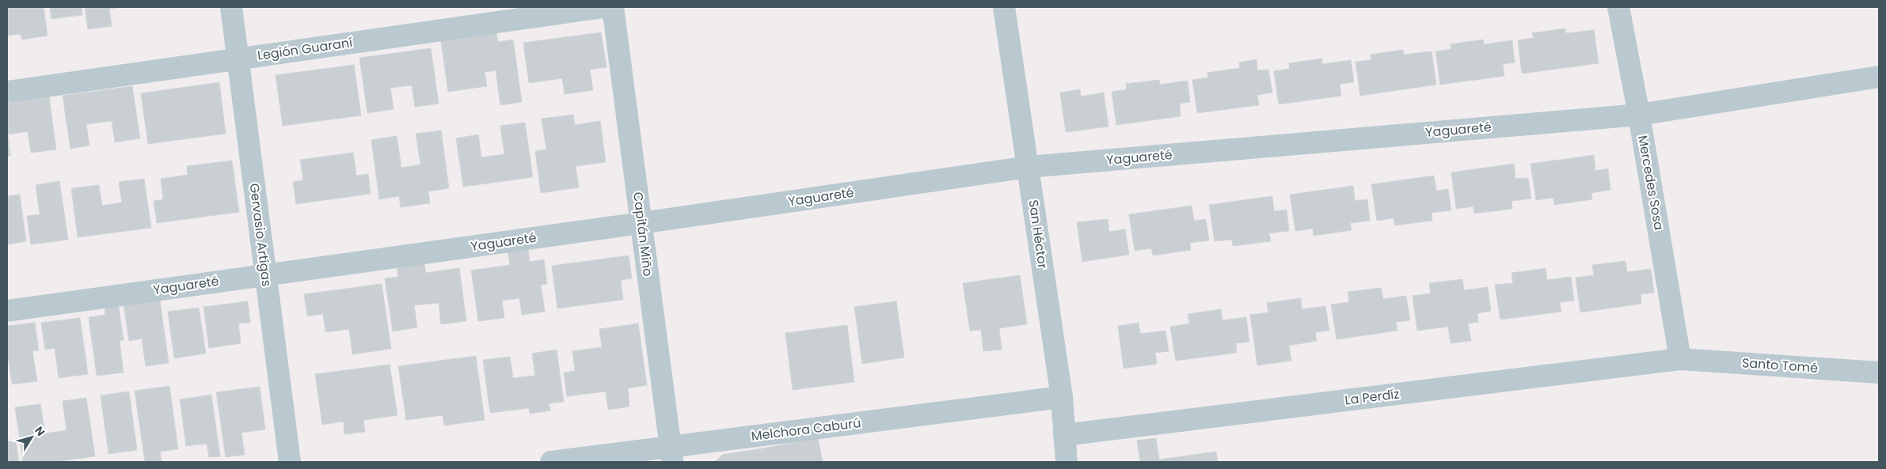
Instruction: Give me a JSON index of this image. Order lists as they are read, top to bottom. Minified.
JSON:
{"streets":{"street":["Legión Guaraní","Yaguareté","Mercedes Sosa","Capitán Miño","San Héctor","Gervasio Artígas","Santo Tomé","La Perdíz","Melchora Caburú"]},"crossings":[["Legión Guaraní","Gervasio Artígas"],["Yaguareté","Mercedes Sosa"],["Yaguareté","Capitán Miño"],["Yaguareté","San Héctor"],["Yaguareté","Gervasio Artígas"],["Mercedes Sosa","Santo Tomé"],["Mercedes Sosa","La Perdíz"],["Capitán Miño","Melchora Caburú"],["San Héctor","La Perdíz"],["San Héctor","Melchora Caburú"],["Santo Tomé","La Perdíz"]],"north":"top right"}
